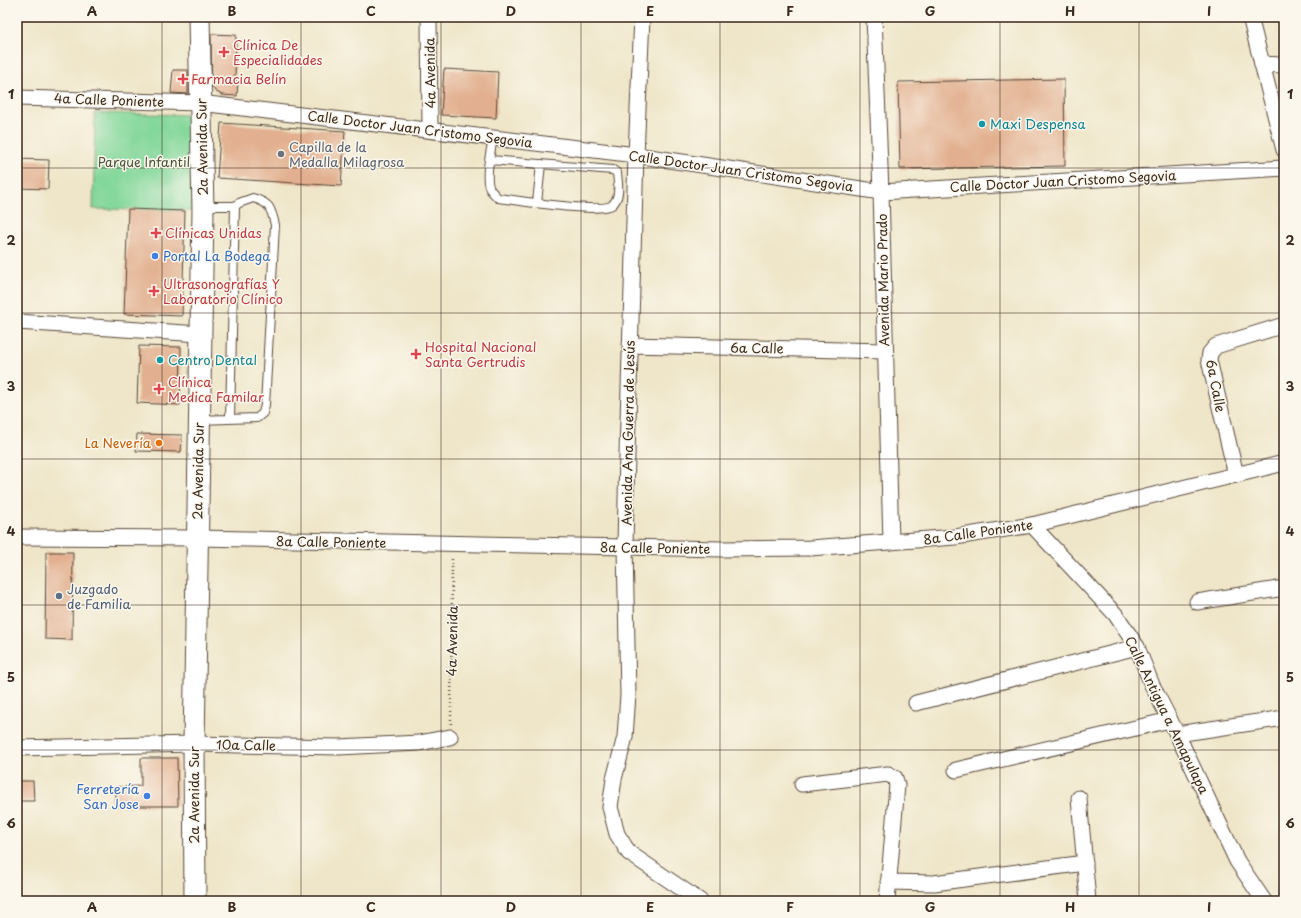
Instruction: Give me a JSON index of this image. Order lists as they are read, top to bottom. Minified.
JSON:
{"streets":{"main road":["2a Avenida Sur"],"street":["4a Avenida","4a Calle Poniente","Calle Doctor Juan Cristomo Segovia","Avenida Mario Prado","6a Calle","Avenida Ana Guerra de Jesús","8a Calle Poniente","Calle Antigua a Amapulapa","10a Calle"]},"crossings":[["4a Avenida","Calle Doctor Juan Cristomo Segovia"],["4a Avenida","8a Calle Poniente"],["4a Avenida","10a Calle"],["4a Calle Poniente","Calle Doctor Juan Cristomo Segovia"],["4a Calle Poniente","2a Avenida Sur"],["Calle Doctor Juan Cristomo Segovia","2a Avenida Sur"],["Calle Doctor Juan Cristomo Segovia","Avenida Mario Prado"],["Calle Doctor Juan Cristomo Segovia","Avenida Ana Guerra de Jesús"],["2a Avenida Sur","8a Calle Poniente"],["2a Avenida Sur","10a Calle"],["Avenida Mario Prado","6a Calle"],["Avenida Mario Prado","8a Calle Poniente"],["6a Calle","Avenida Ana Guerra de Jesús"],["6a Calle","8a Calle Poniente"],["Avenida Ana Guerra de Jesús","8a Calle Poniente"],["8a Calle Poniente","Calle Antigua a Amapulapa"]],"parks":["Parque Infantil"],"places":{"health":["Clínica De Especialidades","Farmacia Belín","Clínicas Unidas","Ultrasonografías Y Laboratorio Clínico","Hospital Nacional Santa Gertrudis","Clínica Medica Familar"],"other":["Maxi Despensa","Capilla de la Medalla Milagrosa","Portal La Bodega","Centro Dental","La Nevería","Juzgado de Familia","Ferretería San Jose"]},"grid":{"columns":["A","B","C","D","E","F","G","H","I"],"rows":["1","2","3","4","5","6"]}}
